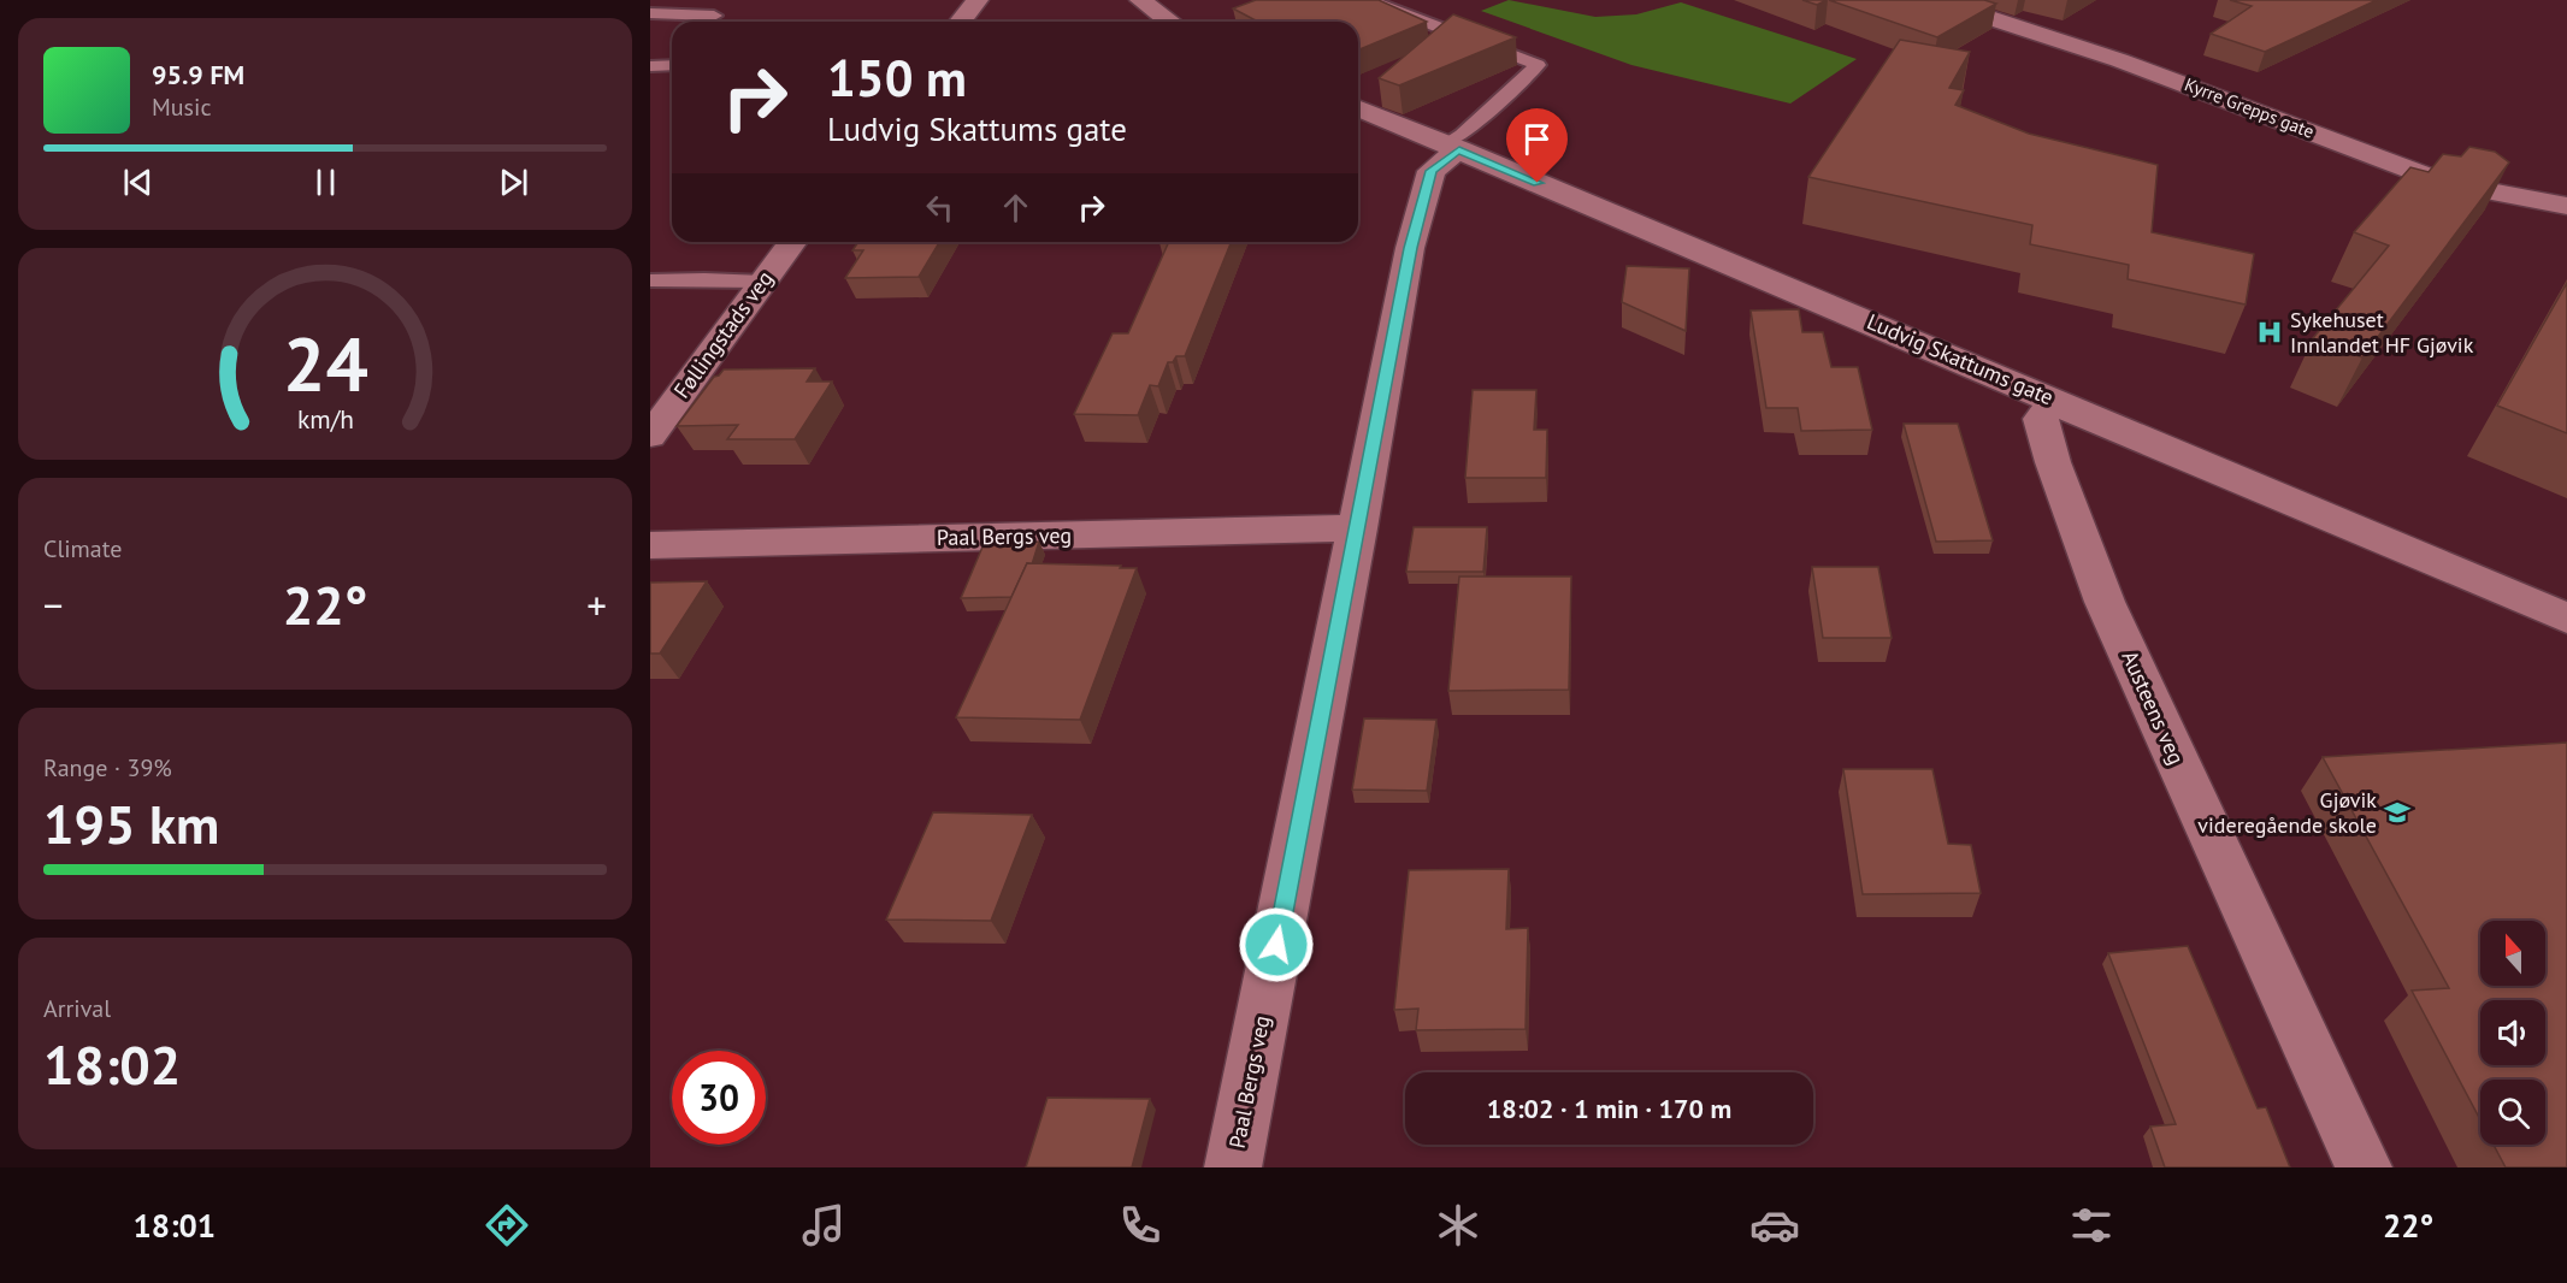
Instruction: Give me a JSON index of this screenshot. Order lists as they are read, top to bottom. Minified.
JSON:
{"streets":{"street":["Kyrre Grepps gate","Føllingstads veg","Ludvig Skattums gate","Paal Bergs veg","Austeens veg"]},"crossings":[["Ludvig Skattums gate","Paal Bergs veg"],["Ludvig Skattums gate","Austeens veg"]],"places":{"hospital":["Sykehuset Innlandet HF Gjøvik"],"school or university":["Gjøvik videregående skole"]},"north":"top","page":{"turn":["150 m","Ludvig Skattums gate"],"song":["95.9 FM","Music"],"tile":["Climate",["Range · 39%","195 km"],["Arrival","18:02"]],"heat":["−","22°","+"],"limit":"30","trip":"18:02 · 1 min · 170 m","tabs":["18:01","22°"],"gauge":["24","km/h"]}}
